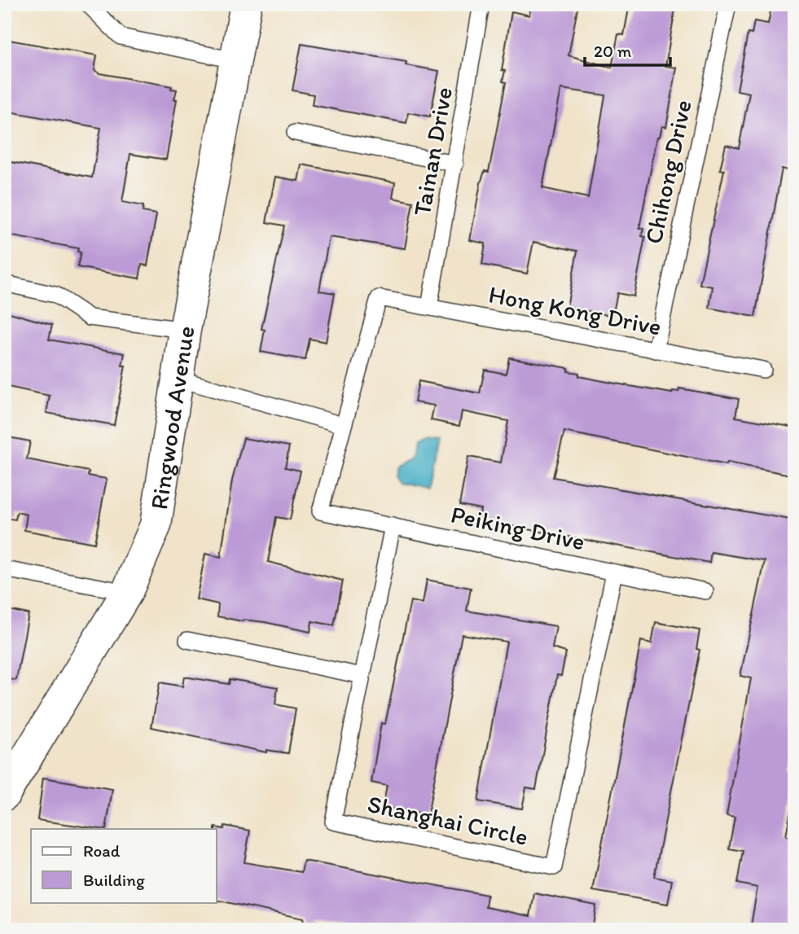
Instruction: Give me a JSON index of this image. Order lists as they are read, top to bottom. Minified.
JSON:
{"streets":{"street":["Ringwood Avenue"],"lane":["Tainan Drive","Chihong Drive","Hong Kong Drive","Peiking Drive","Shanghai Circle"]},"crossings":[["Tainan Drive","Hong Kong Drive"],["Chihong Drive","Hong Kong Drive"],["Hong Kong Drive","Peiking Drive"],["Peiking Drive","Shanghai Circle"]],"legend":["Road","Building"],"scale_bar":"20 m"}
